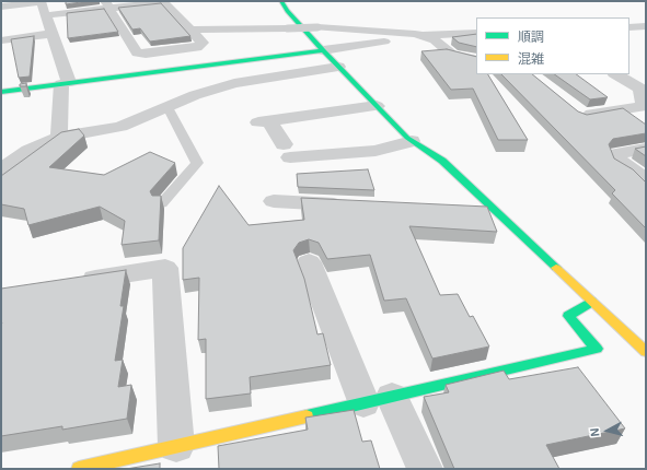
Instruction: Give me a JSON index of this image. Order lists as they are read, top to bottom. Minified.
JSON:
{"legend":["順調","混雑"],"north":"left"}
